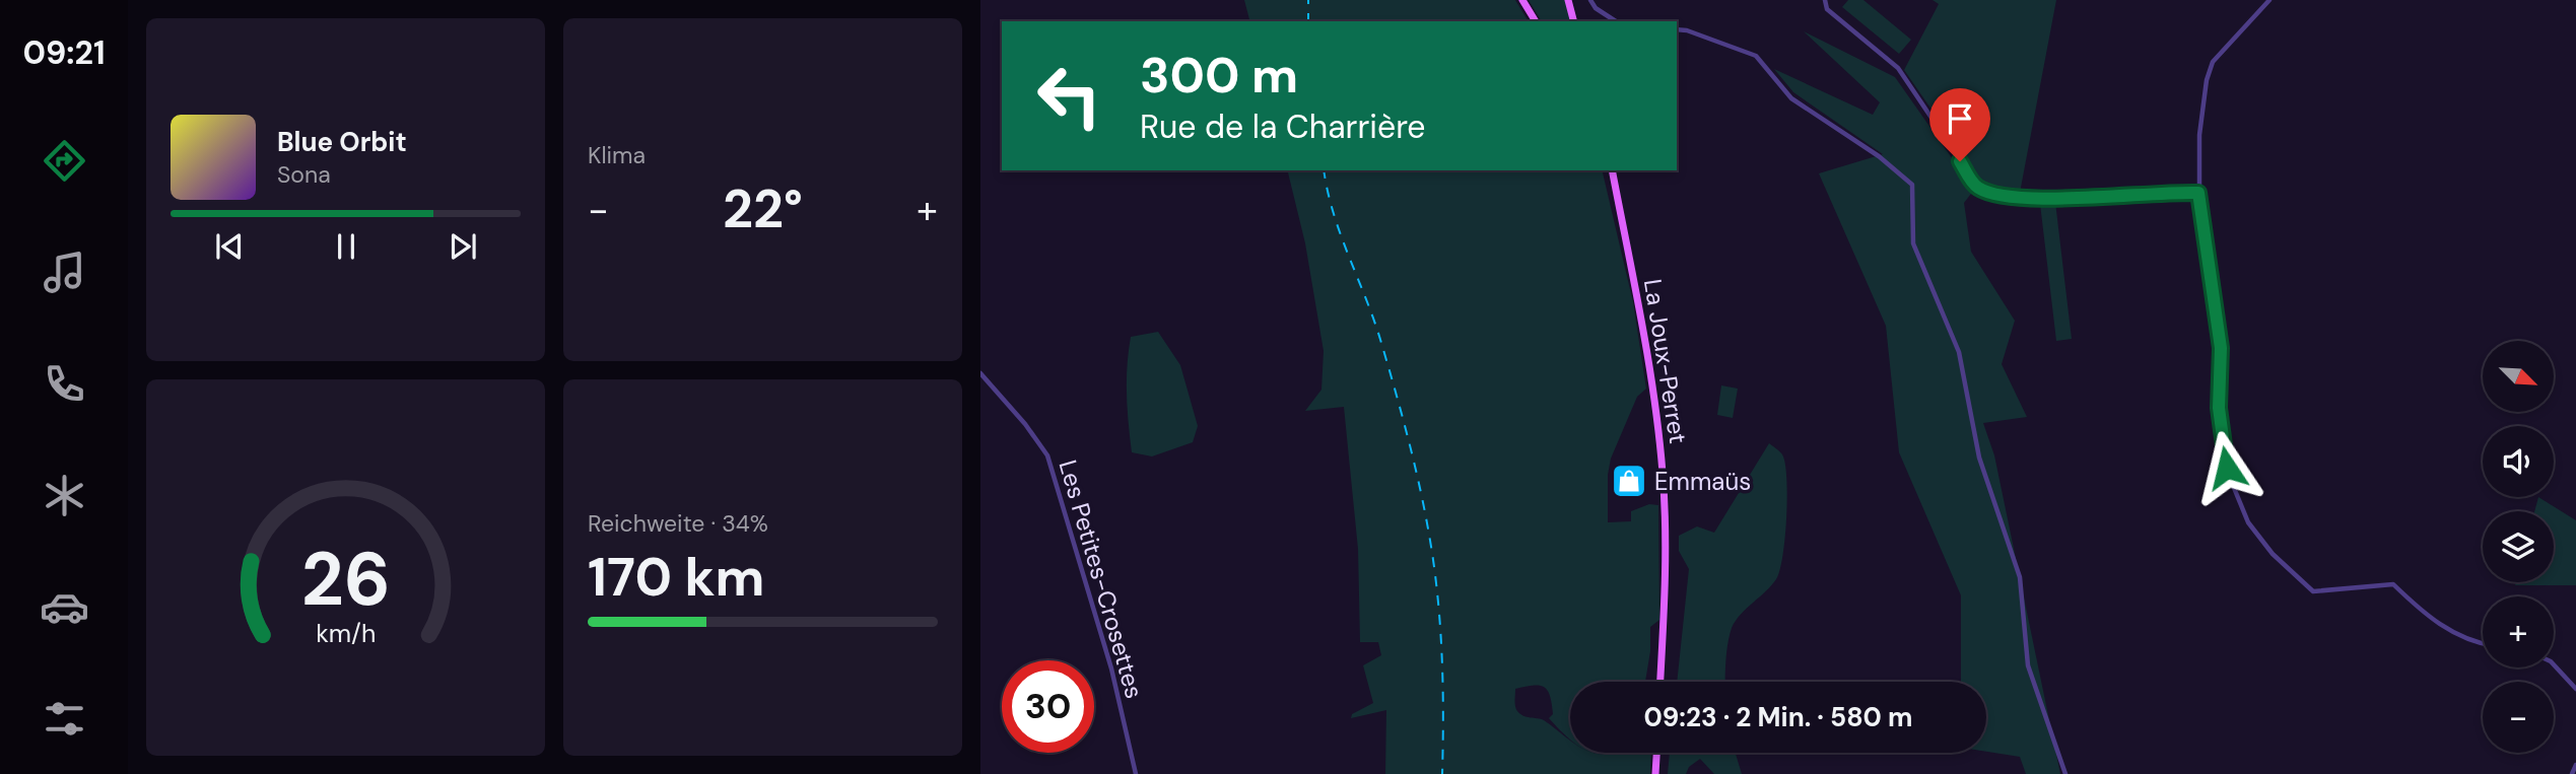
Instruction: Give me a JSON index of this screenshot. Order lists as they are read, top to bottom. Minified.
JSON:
{"streets":{"main road":["La Joux-Perret"],"street":["Les Petites-Crosettes"]},"places":{"shop":["Emmaüs"]},"north":"bottom right","page":{"tabs":"09:21","tile":["Klima",["Reichweite · 34%","170 km"]],"turn":["300 m","Rue de la Charrière"],"song":["Blue Orbit","Sona"],"heat":["−","22°","+"],"map_buttons":["+","−"],"limit":"30","trip":"09:23 · 2 Min. · 580 m","gauge":["26","km/h"]}}
